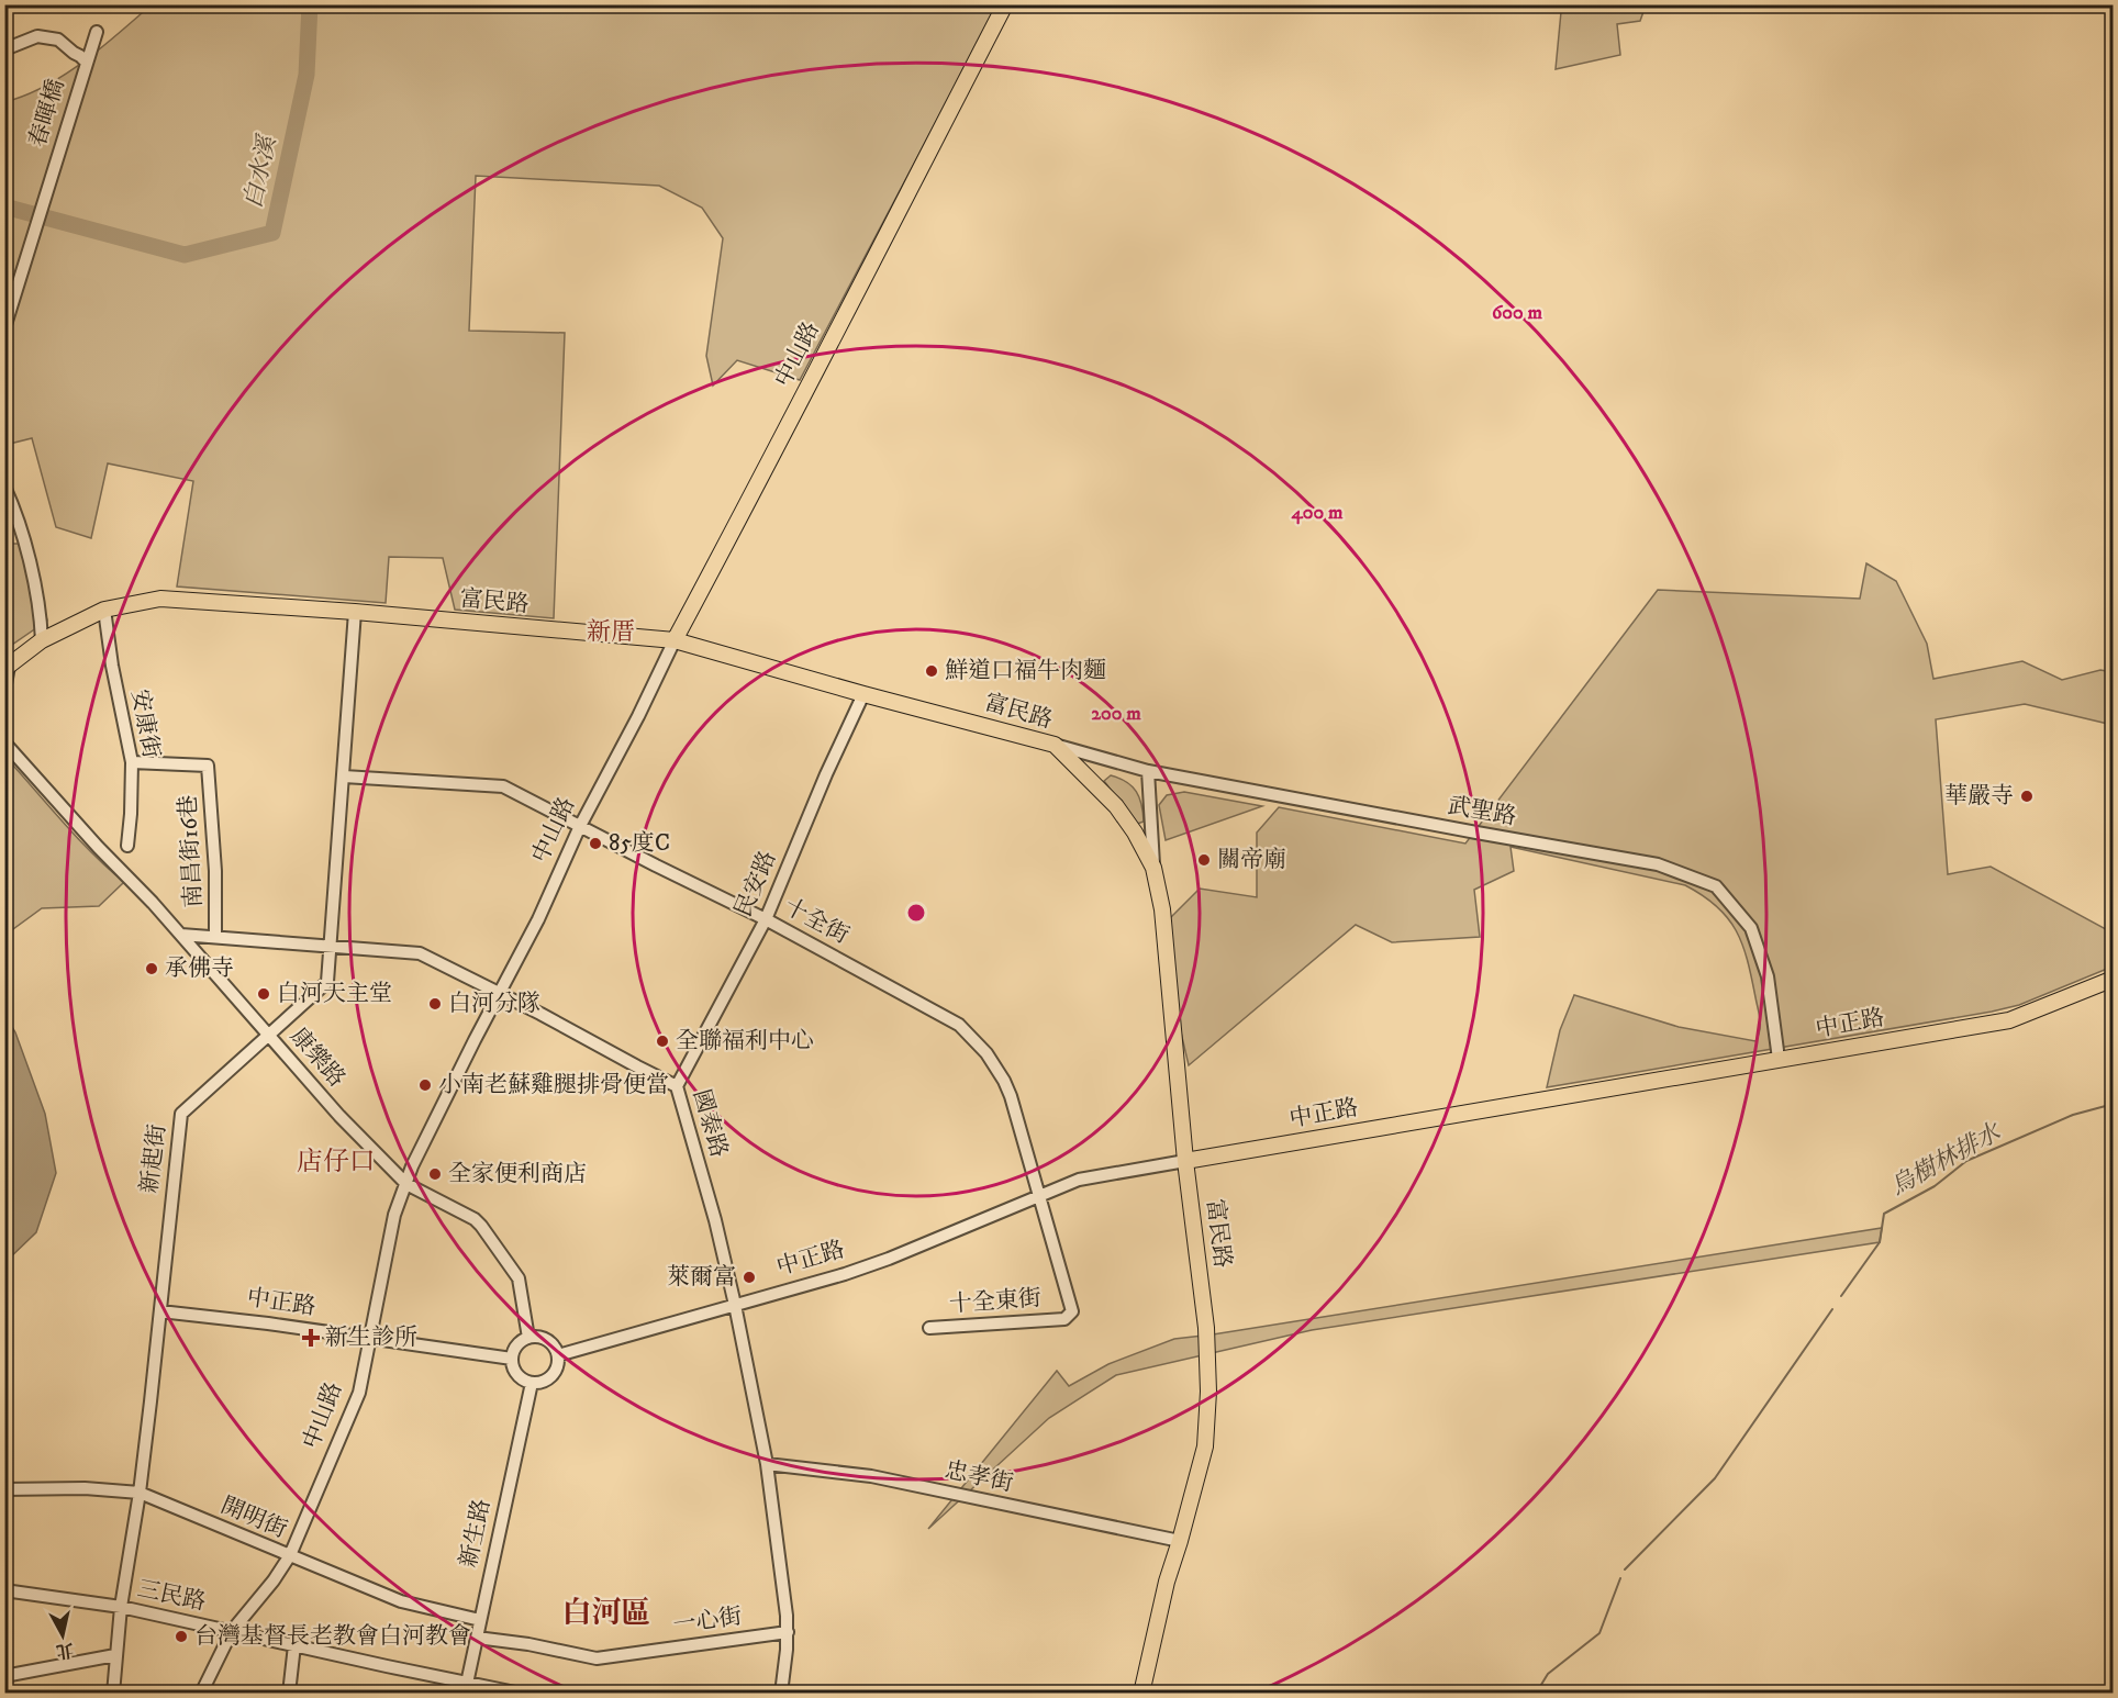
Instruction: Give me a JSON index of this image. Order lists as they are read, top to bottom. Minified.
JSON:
{"streets":{"main road":["中山路","富民路","中正路"],"street":["春暉橋","安康街","武聖路","南昌街16巷","民安路","十全街","康樂路","國泰路","新起街","十全東街","忠孝街","開明街","新生路","三民路","一心街"]},"crossings":[["中山路","富民路"],["中山路","十全街"],["中山路","中正路"],["中山路","康樂路"],["中山路","國泰路"],["中山路","開明街"],["中山路","三民路"],["富民路","安康街"],["富民路","武聖路"],["富民路","民安路"],["富民路","中正路"],["富民路","新起街"],["富民路","忠孝街"],["安康街","南昌街16巷"],["武聖路","中正路"],["南昌街16巷","國泰路"],["民安路","十全街"],["民安路","國泰路"],["十全街","中正路"],["十全街","新起街"],["十全街","十全東街"],["中正路","康樂路"],["中正路","國泰路"],["中正路","新起街"],["中正路","新生路"],["康樂路","國泰路"],["康樂路","新起街"],["康樂路","新生路"],["國泰路","新起街"],["國泰路","忠孝街"],["國泰路","一心街"],["新起街","開明街"],["新起街","三民路"],["開明街","新生路"],["新生路","三民路"],["新生路","一心街"]],"districts":["新厝","店仔口","白河區"],"water":["白水溪","烏樹林排水"],"places":{"other":["鮮道口福牛肉麵","華嚴寺","85度C","關帝廟","承佛寺","白河天主堂","白河分隊","全聯福利中心","小南老蘇雞腿排骨便當","全家便利商店","萊爾富","台灣基督長老教會白河教會"],"health":["新生診所"]},"north":"bottom","rings":["600 m","400 m","200 m"]}
